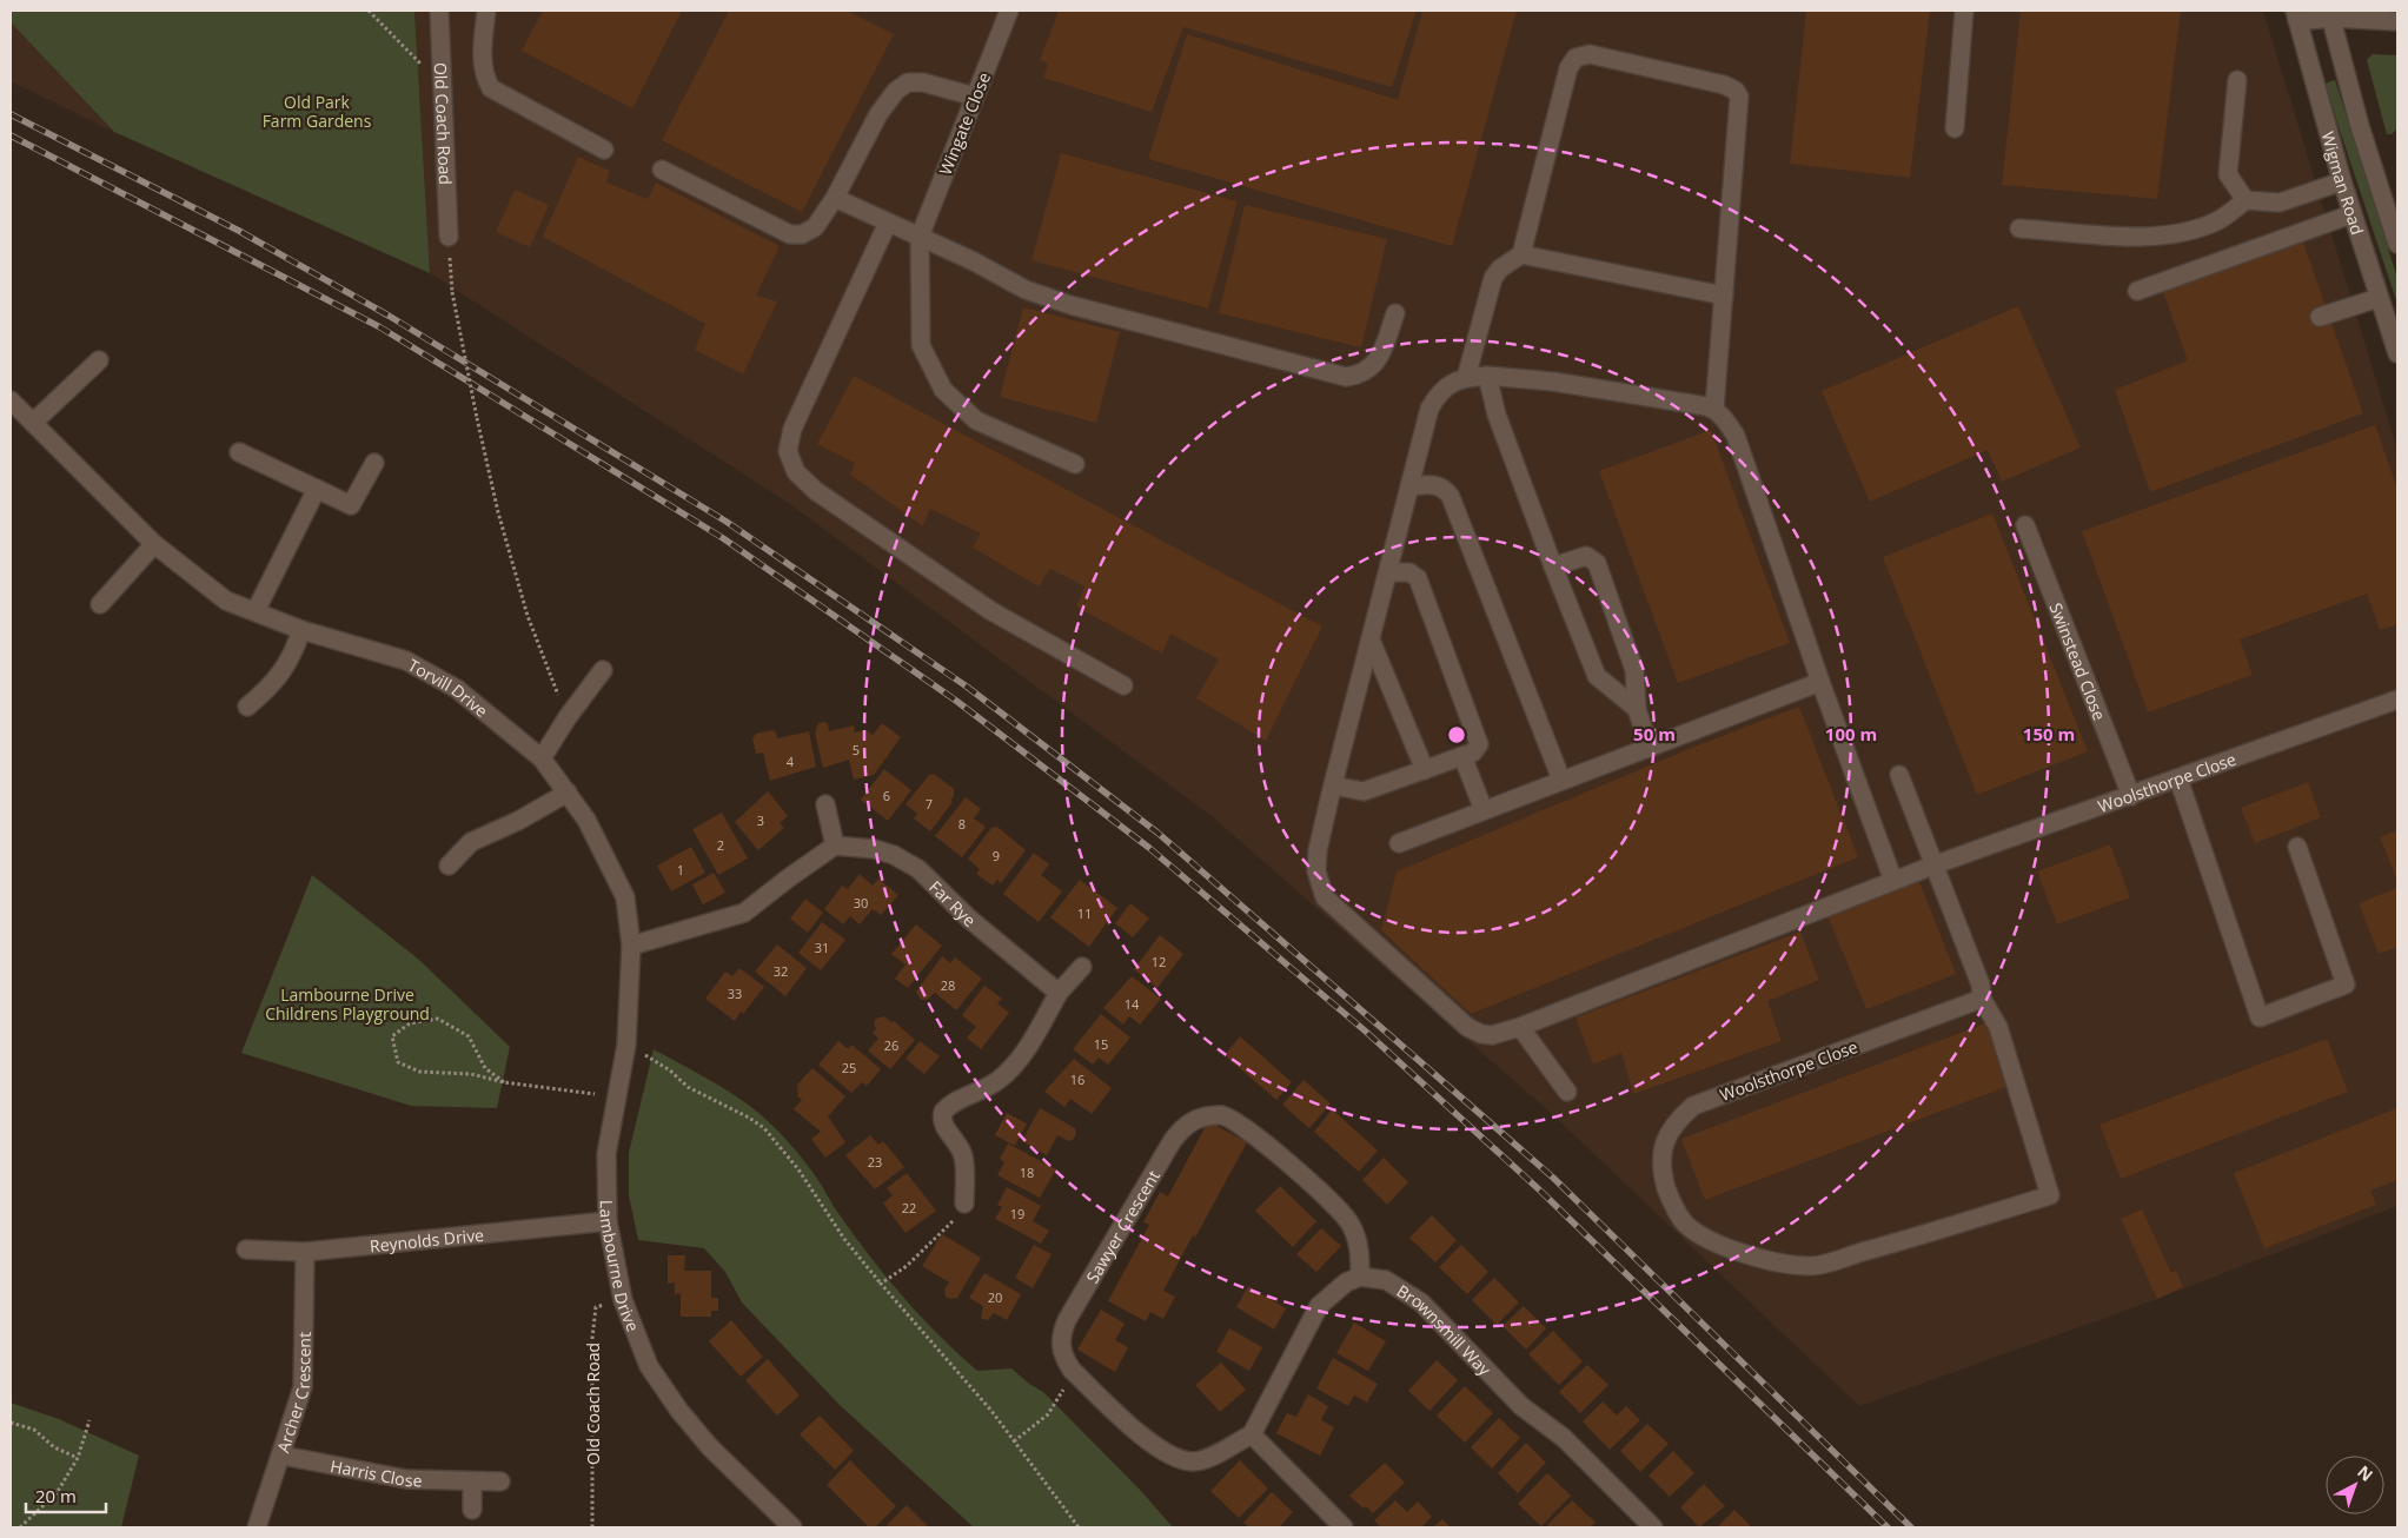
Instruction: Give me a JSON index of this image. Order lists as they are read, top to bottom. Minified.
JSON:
{"streets":{"street":["Old Coach Road","Wingate Close","Wigman Road","Swinstead Close","Torvill Drive","Woolsthorpe Close","Far Rye","Sawyer Crescent","Reynolds Drive","Lambourne Drive","Brownsmill Way","Archer Crescent","Harris Close"]},"crossings":[["Old Coach Road","Lambourne Drive"],["Swinstead Close","Woolsthorpe Close"],["Torvill Drive","Lambourne Drive"],["Sawyer Crescent","Brownsmill Way"],["Reynolds Drive","Lambourne Drive"],["Reynolds Drive","Archer Crescent"],["Archer Crescent","Harris Close"]],"parks":["Old Park Farm Gardens","Lambourne Drive Childrens Playground"],"house_numbers":["5","4","6","7","3","8","2","9","1","30","11","31","12","32","28","33","14","15","26","25","16","23","18","22","19","20"],"scale_bar":"20 m","north":"top right","rings":["50 m","100 m","150 m"]}
